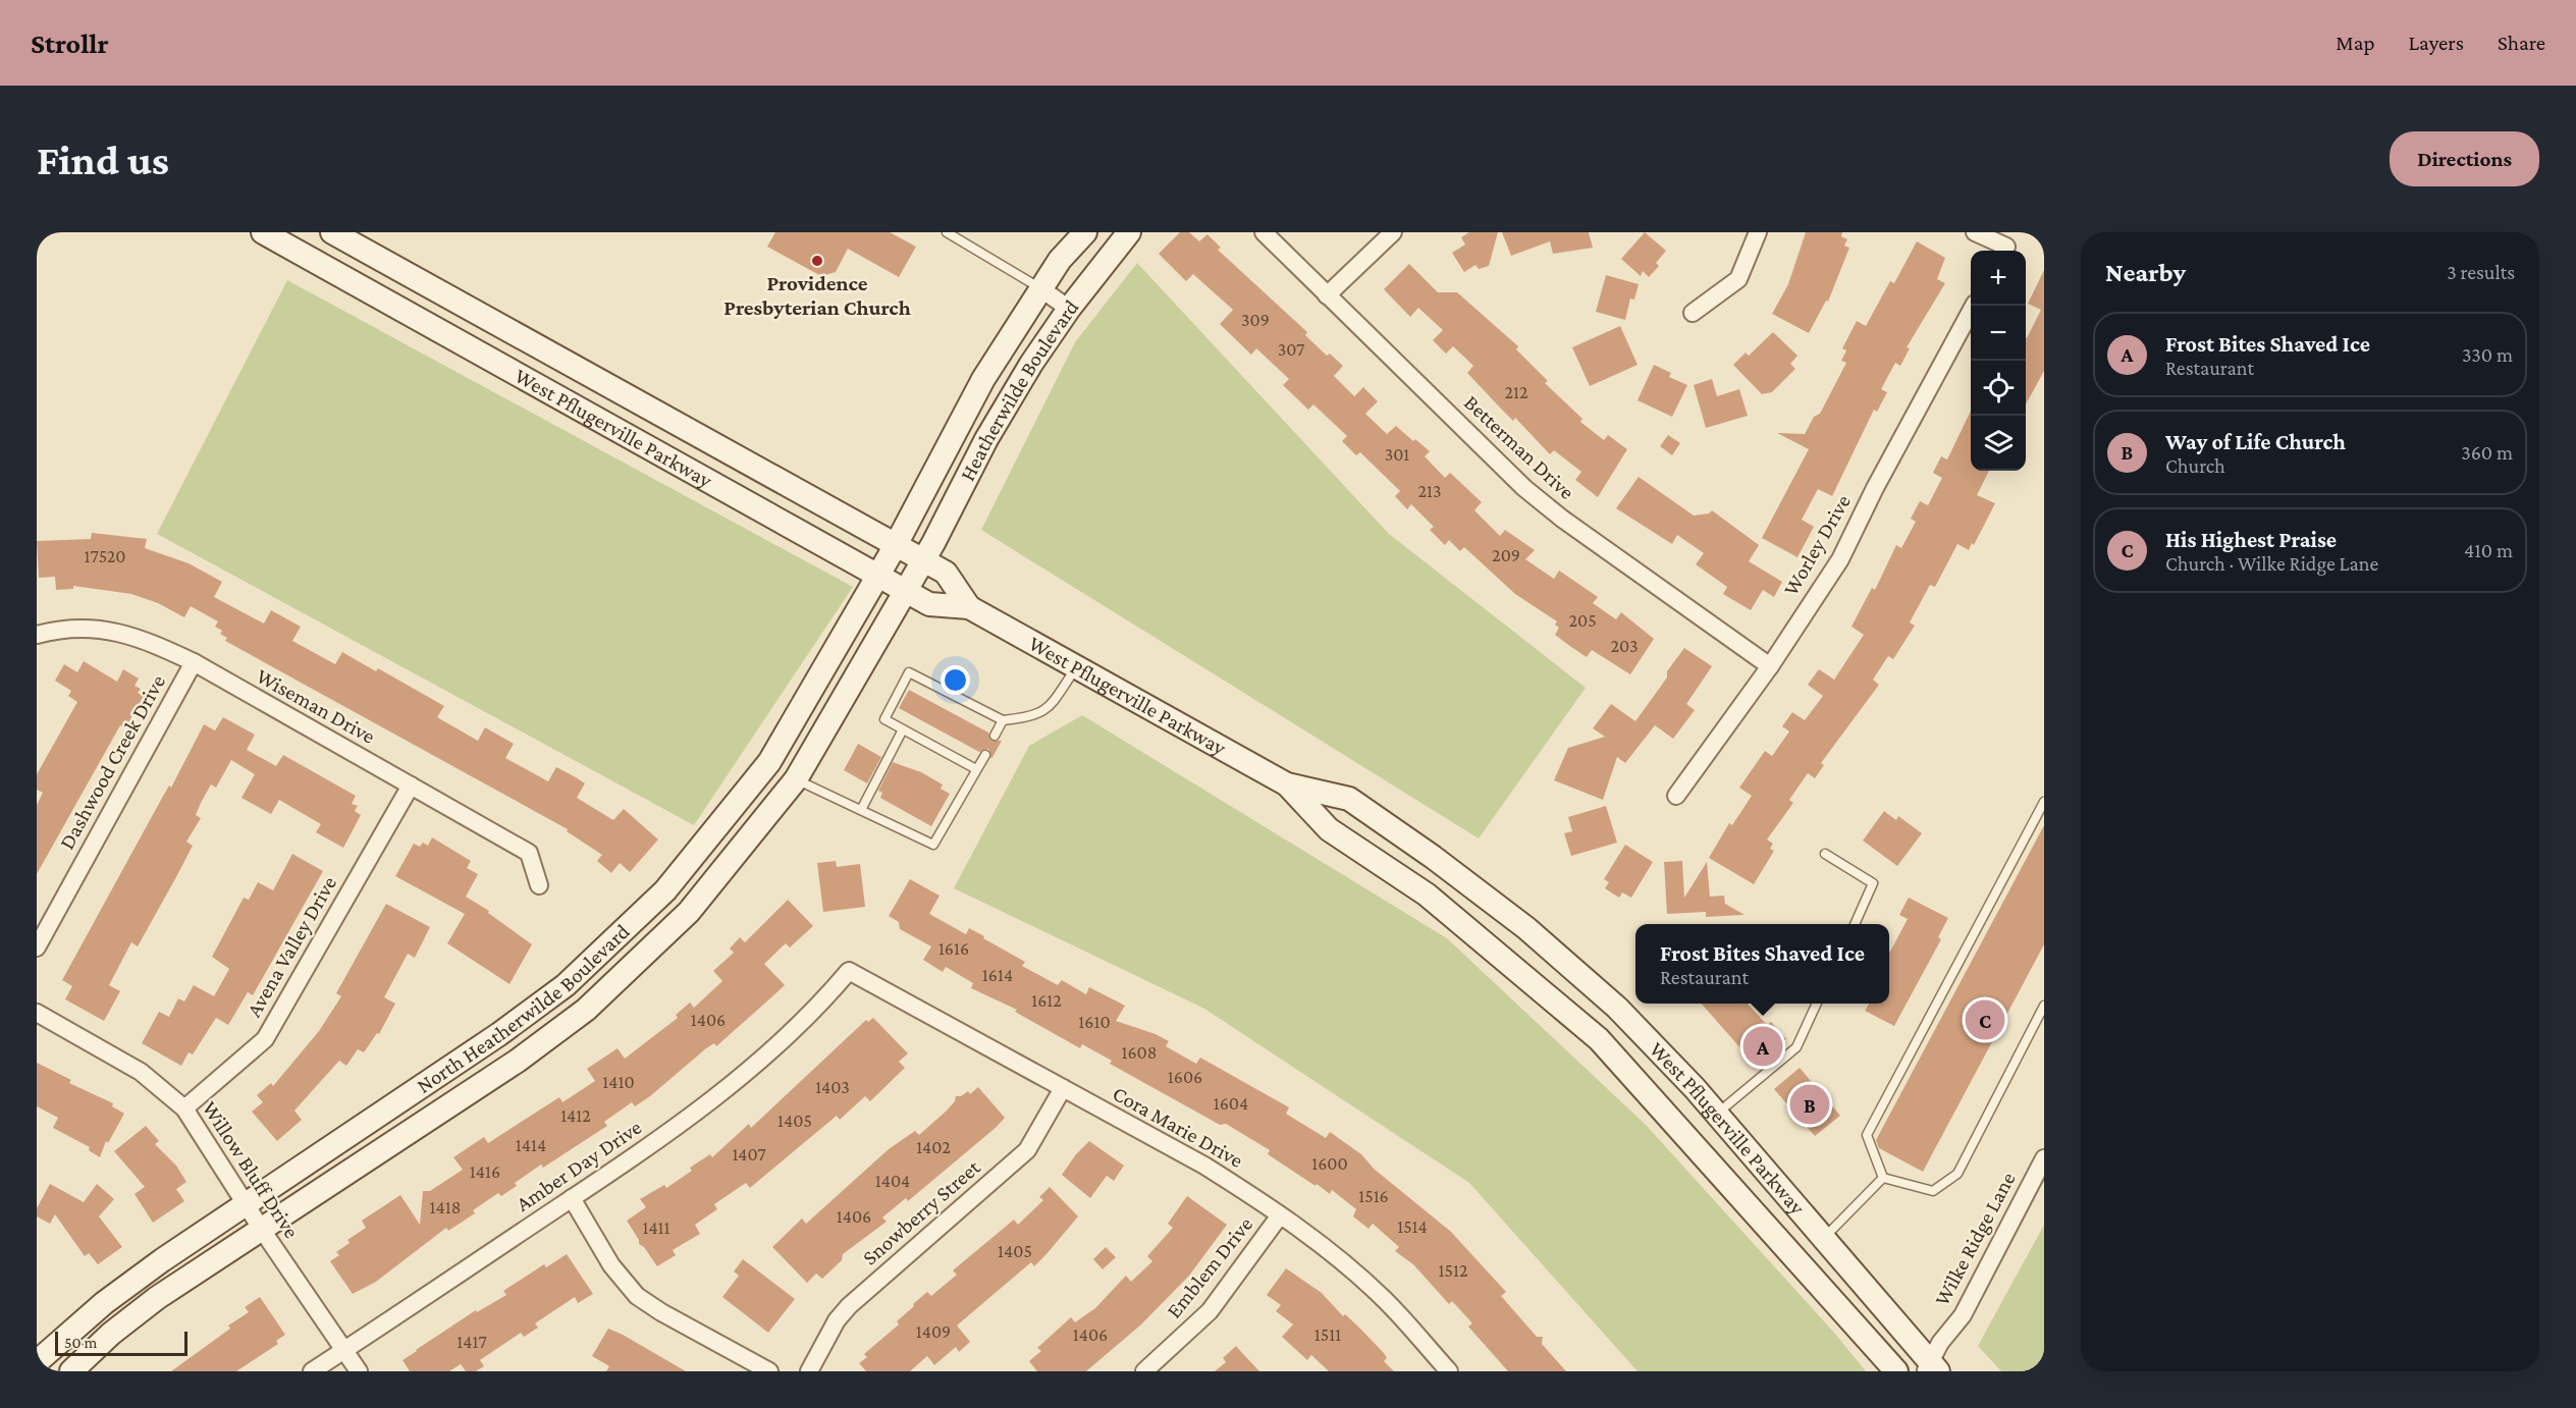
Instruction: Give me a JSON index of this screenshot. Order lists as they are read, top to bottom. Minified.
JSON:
{"streets":{"main road":["Heatherwilde Boulevard","West Pflugerville Parkway","North Heatherwilde Boulevard"],"street":["Betterman Drive","Worley Drive","Wiseman Drive","Dashwood Creek Drive","Avena Valley Drive","Cora Marie Drive","Amber Day Drive","Willow Bluff Drive","Snowberry Street","Wilke Ridge Lane","Emblem Drive"]},"crossings":[["Heatherwilde Boulevard","West Pflugerville Parkway"],["Heatherwilde Boulevard","North Heatherwilde Boulevard"],["West Pflugerville Parkway","North Heatherwilde Boulevard"],["West Pflugerville Parkway","Wilke Ridge Lane"],["Betterman Drive","Worley Drive"],["Wiseman Drive","Dashwood Creek Drive"],["Wiseman Drive","Avena Valley Drive"],["Avena Valley Drive","Willow Bluff Drive"],["North Heatherwilde Boulevard","Willow Bluff Drive"],["Cora Marie Drive","Amber Day Drive"],["Cora Marie Drive","Snowberry Street"],["Cora Marie Drive","Emblem Drive"],["Amber Day Drive","Willow Bluff Drive"]],"places":["Providence Presbyterian Church"],"house_numbers":["309","307","212","301","213","209","17520","205","203","1616","1614","1612","1406","1610","1608","1606","1410","1403","1604","1412","1405","1414","1402","1407","1600","1416","1404","1516","1418","1406","1514","1411","1405","1512","1409","1406","1511","1417"],"scale_bar":"50 m","page":{"header":"Strollr","nav":["Map","Layers","Share"],"buttons":"Directions","title":"Find us","heading":["Nearby","3 results"],"map_buttons":["+","−"],"list":[{"mark":"A","name":"Frost Bites Shaved Ice","note":"Restaurant","value":"330 m"},{"mark":"B","name":"Way of Life Church","note":"Church","value":"360 m"},{"mark":"C","name":"His Highest Praise","note":"Church · Wilke Ridge Lane","value":"410 m"}],"popup":["Frost Bites Shaved Ice","Restaurant"],"pins":["C","A","B"],"scale":"50 m"}}
